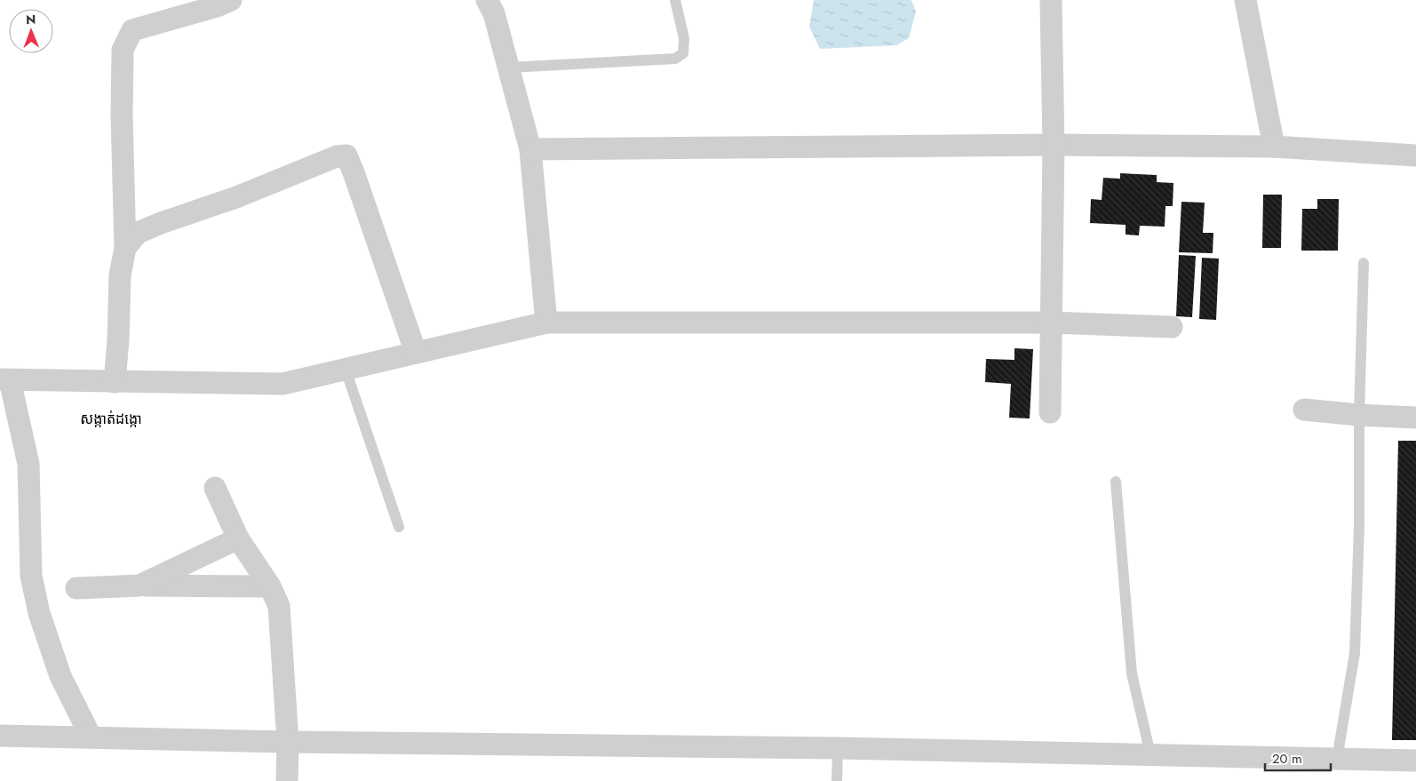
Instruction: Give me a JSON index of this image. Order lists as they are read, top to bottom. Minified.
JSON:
{"districts":["សង្កាត់ដង្កោ"],"scale_bar":"20 m","north":"top"}
